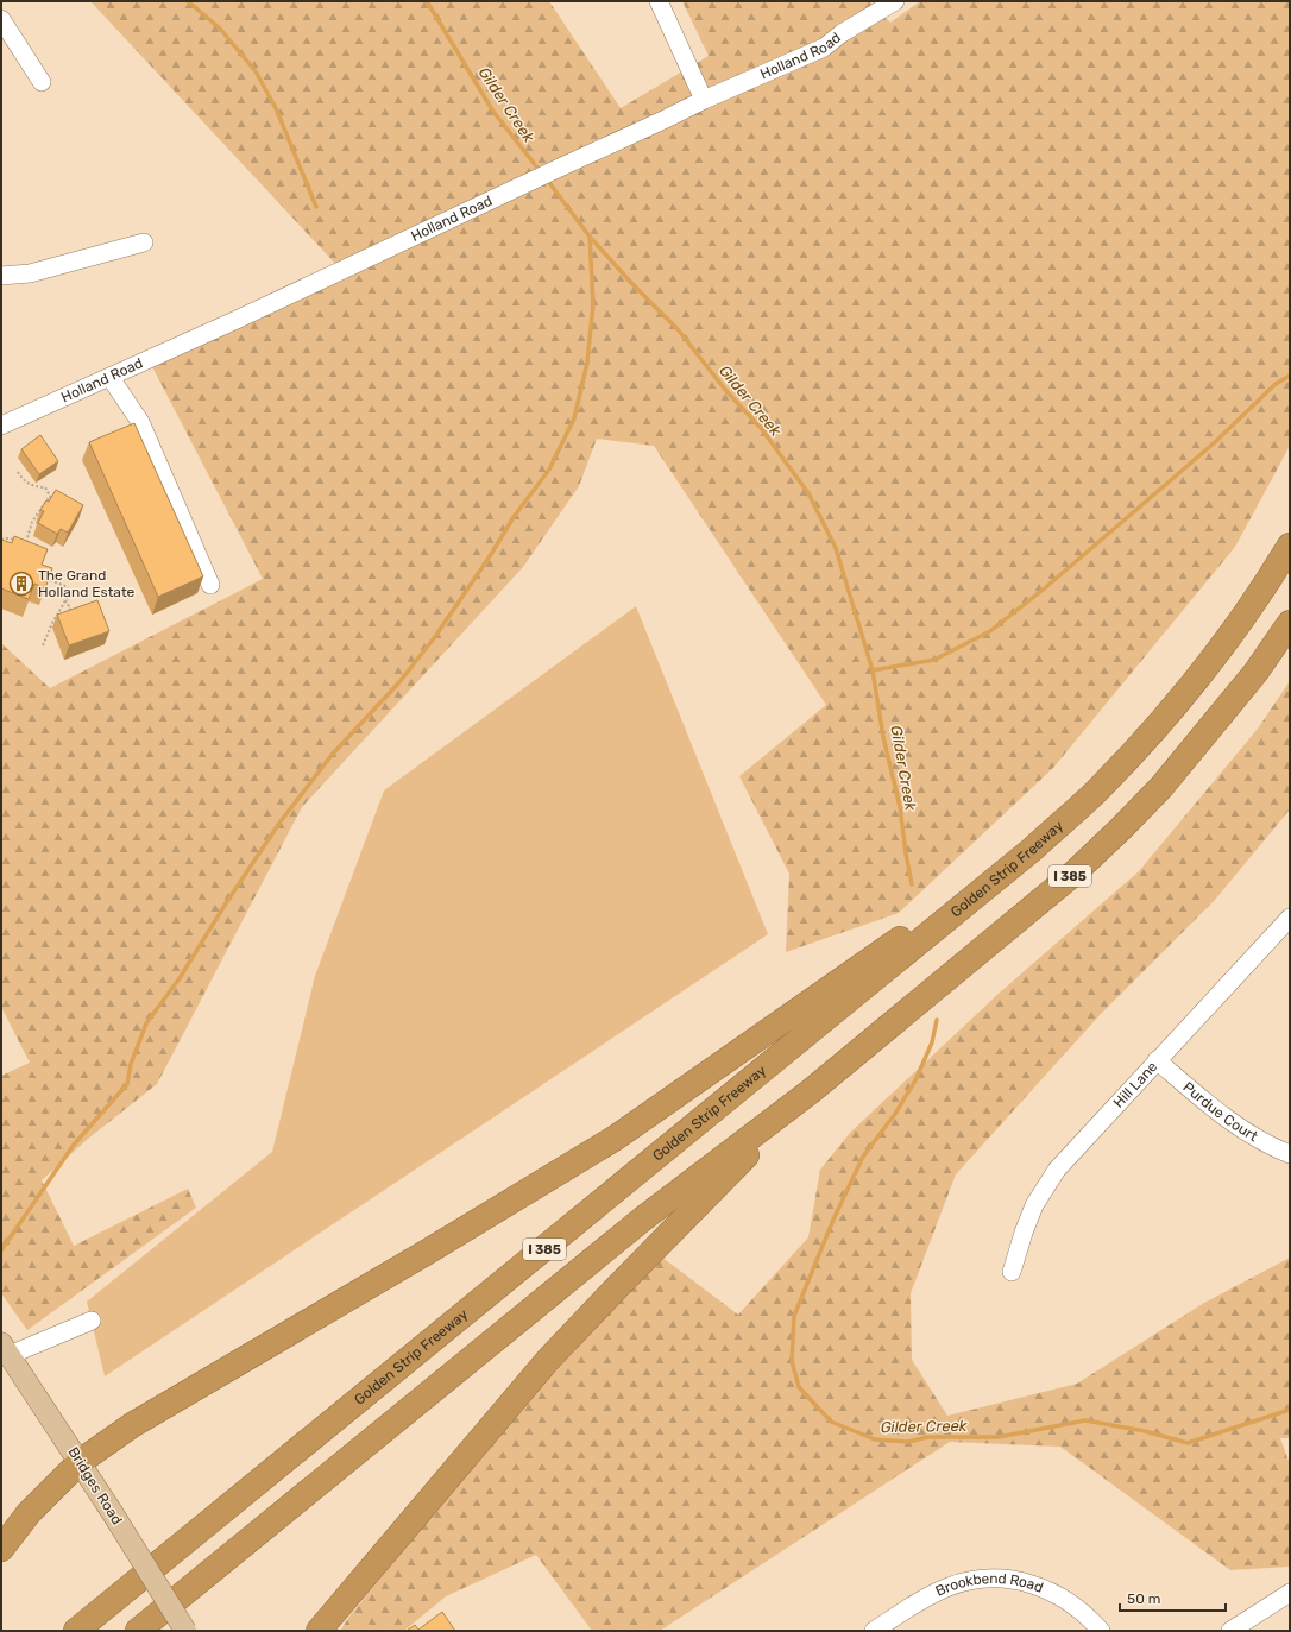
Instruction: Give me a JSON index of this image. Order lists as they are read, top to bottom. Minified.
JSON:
{"streets":{"highway":["Golden Strip Freeway","I 385"],"main road":["Bridges Road"],"street":["Holland Road","Hill Lane","Purdue Court","Brookbend Road"]},"crossings":[["Hill Lane","Purdue Court"]],"water":["Gilder Creek"],"places":{"building":["The Grand Holland Estate"]},"scale_bar":"50 m"}
